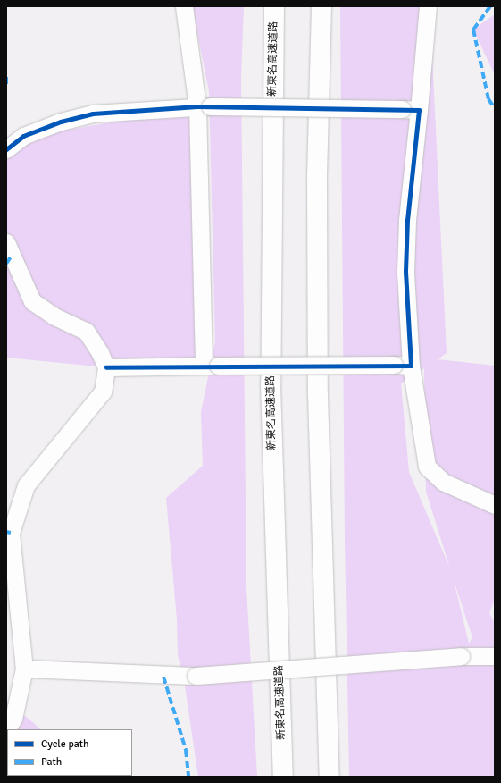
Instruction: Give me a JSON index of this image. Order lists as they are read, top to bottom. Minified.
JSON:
{"streets":{"highway":["新東名高速道路"]},"legend":["Cycle path","Path"]}
